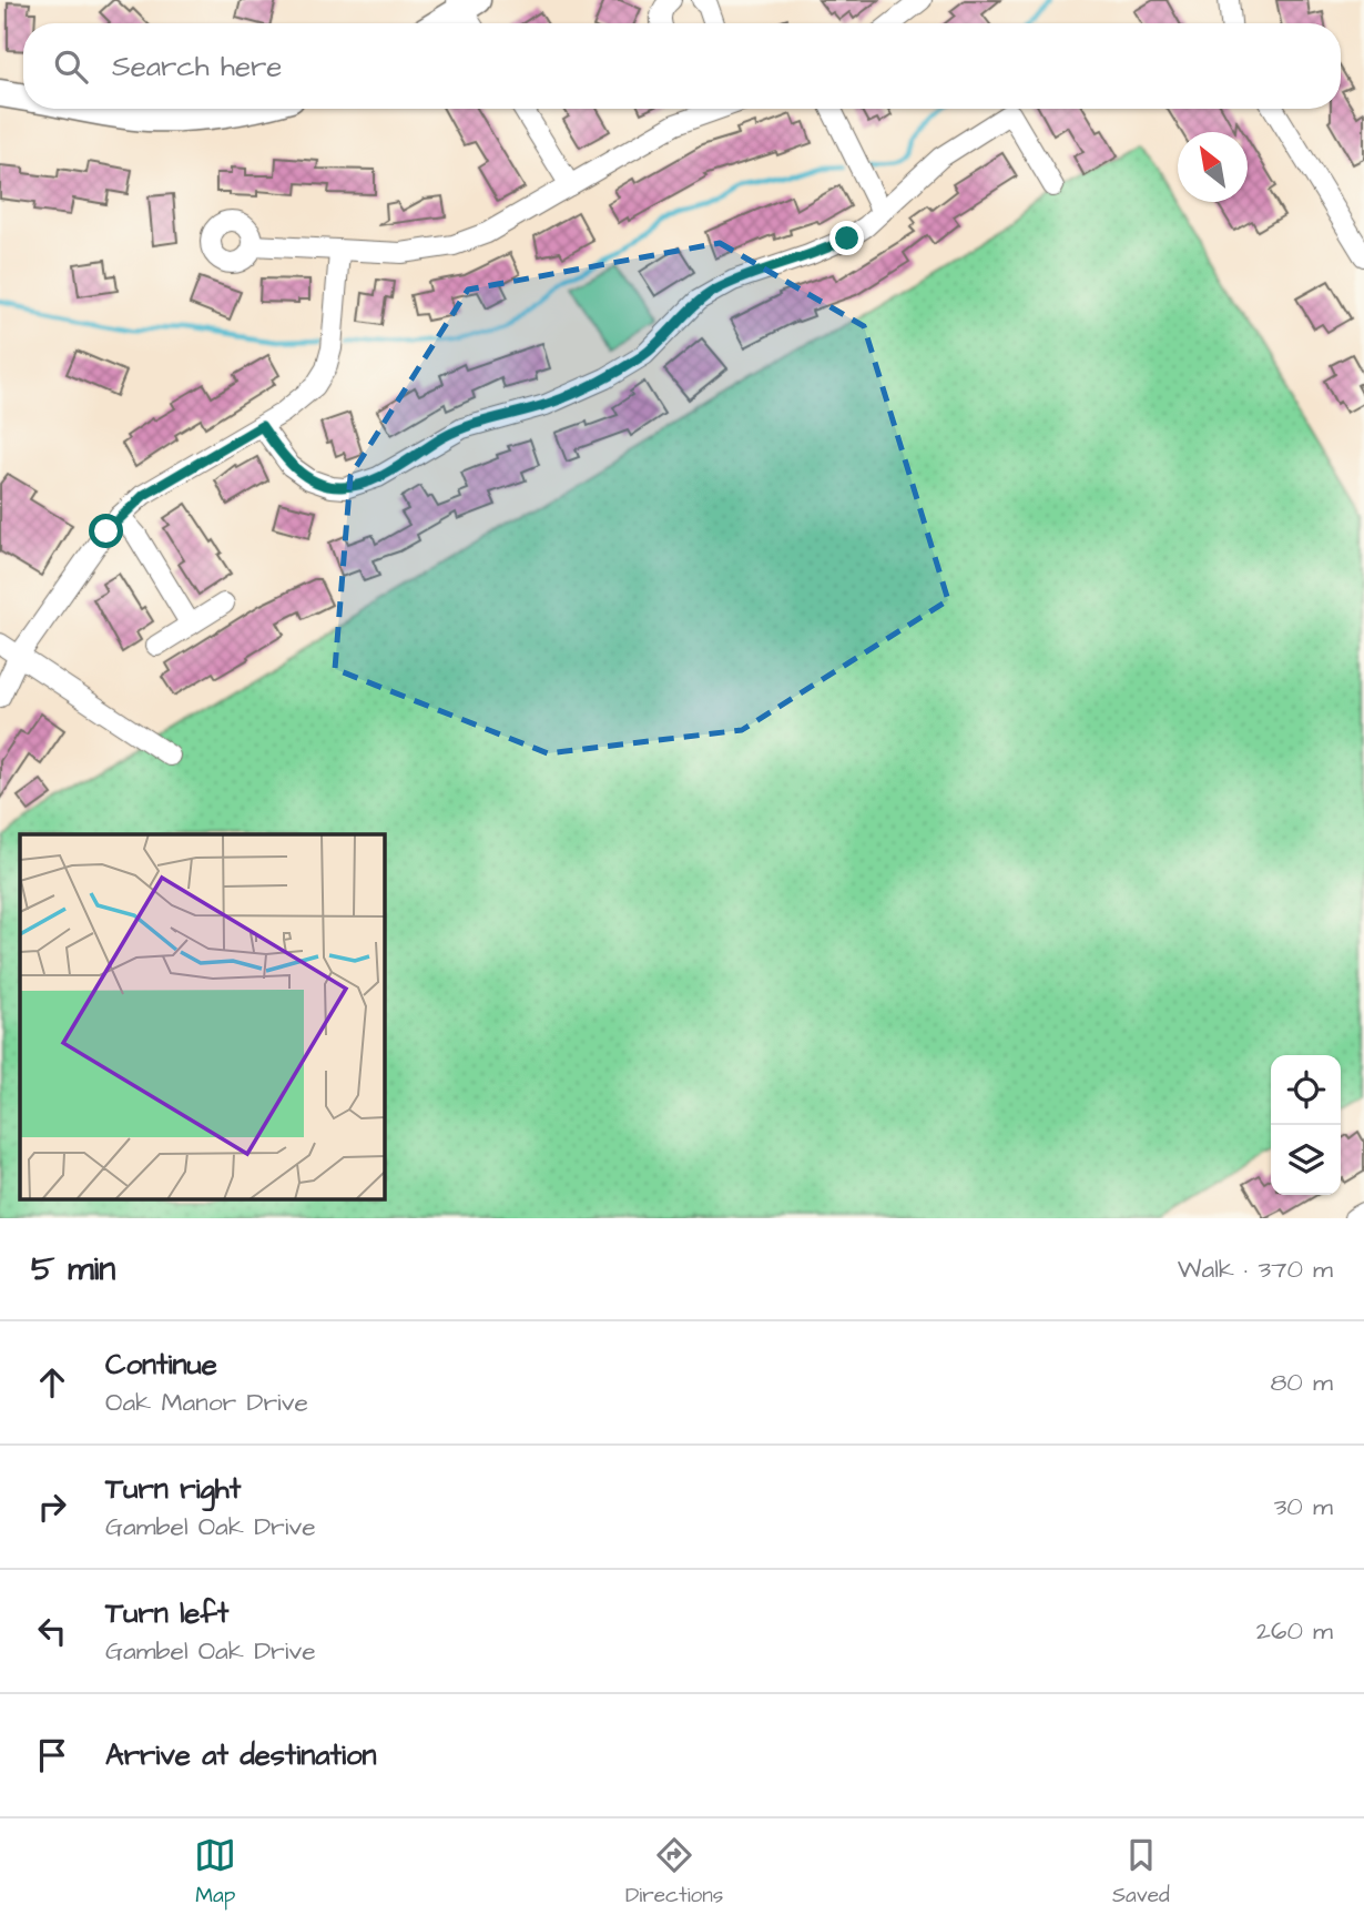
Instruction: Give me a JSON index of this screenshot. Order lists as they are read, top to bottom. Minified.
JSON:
{"north":"top left","page":{"search":"Search here","heading":["5 min","Walk · 370 m"],"list":[["Continue","Oak Manor Drive","80 m"],["Turn right","Gambel Oak Drive","30 m"],["Turn left","Gambel Oak Drive","260 m"],"Arrive at destination"],"nav":["Map","Directions","Saved"]}}
